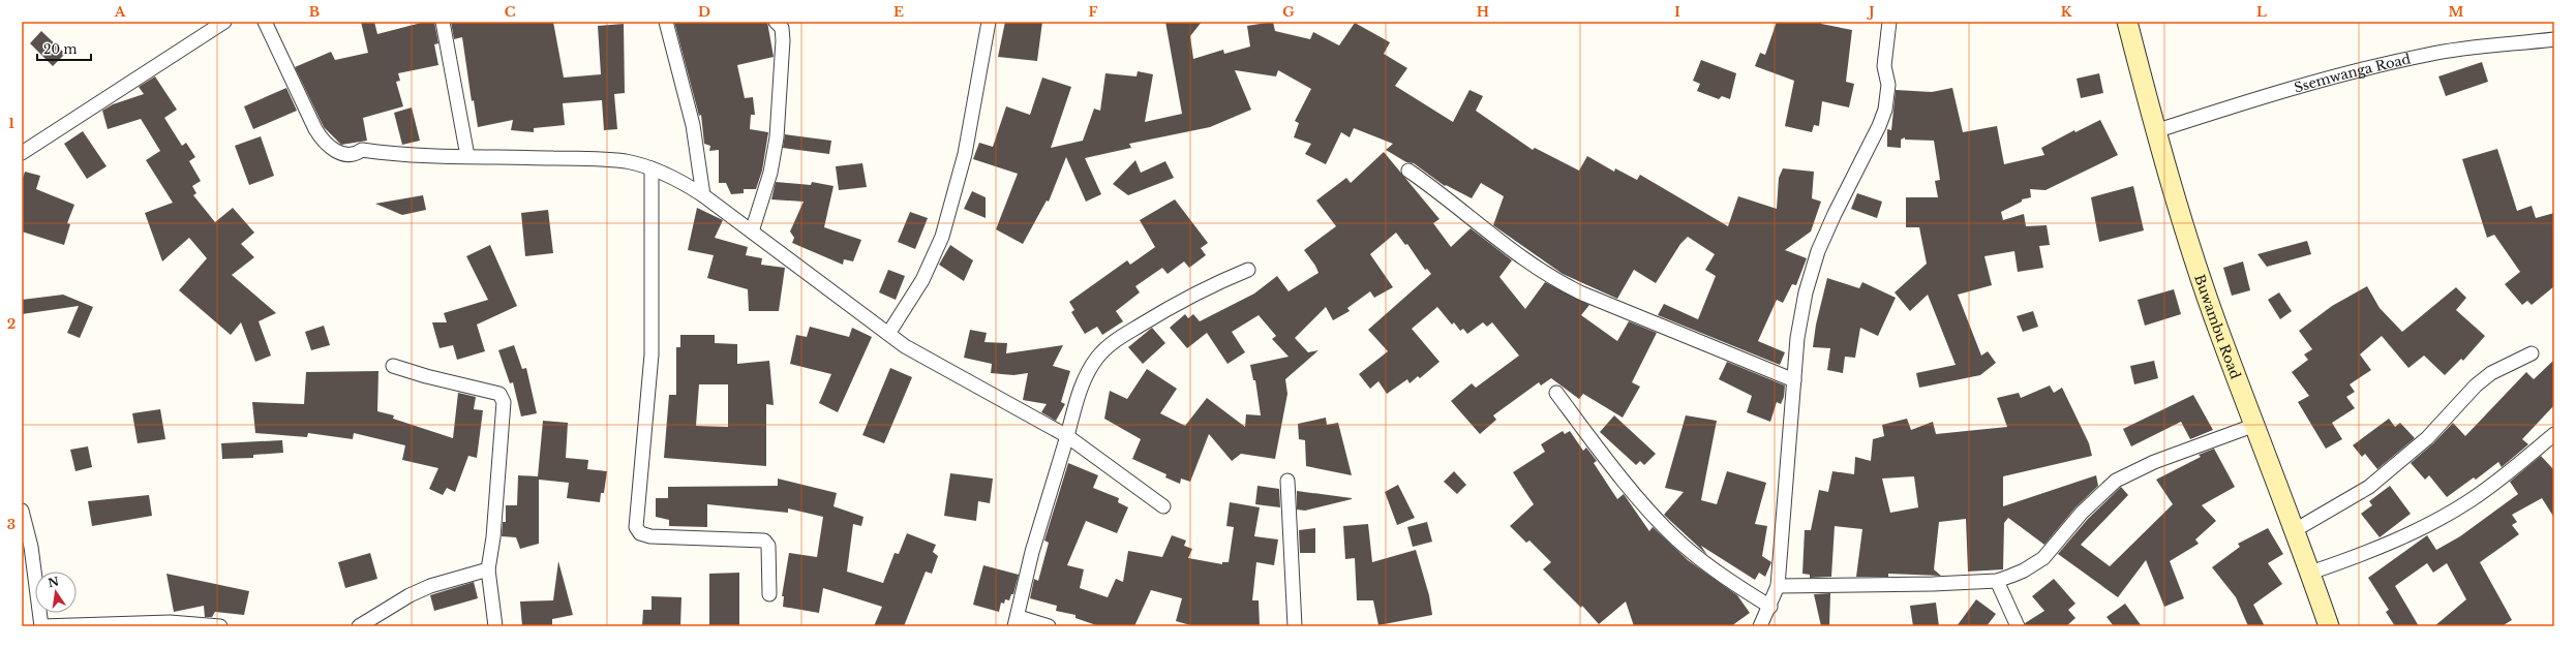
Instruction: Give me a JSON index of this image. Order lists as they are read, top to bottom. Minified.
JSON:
{"streets":{"street":["Ssemwanga Road","Buwambu Road"]},"crossings":[["Ssemwanga Road","Buwambu Road"]],"scale_bar":"20 m","north":"top","grid":{"columns":["A","B","C","D","E","F","G","H","I","J","K","L","M"],"rows":["1","2","3"]}}
